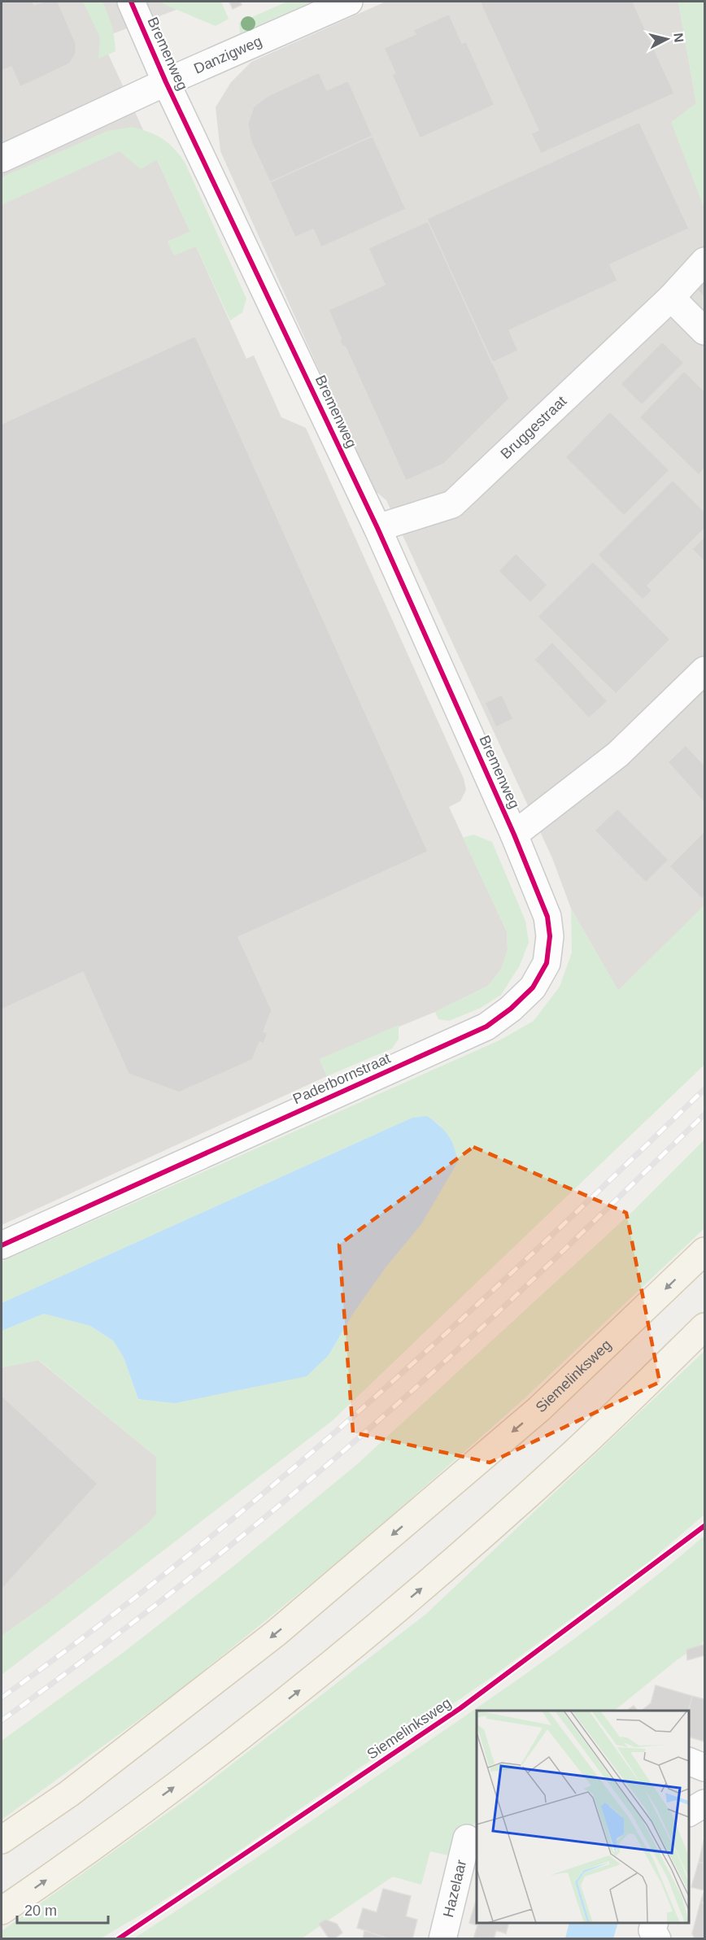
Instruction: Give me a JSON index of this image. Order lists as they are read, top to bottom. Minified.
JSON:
{"streets":{"main road":["Siemelinksweg"],"street":["Bremenweg","Danzigweg","Bruggestraat","Paderbornstraat","Hazelaar"]},"crossings":[["Bremenweg","Danzigweg"],["Bremenweg","Bruggestraat"],["Bremenweg","Paderbornstraat"]],"scale_bar":"20 m","north":"right"}
